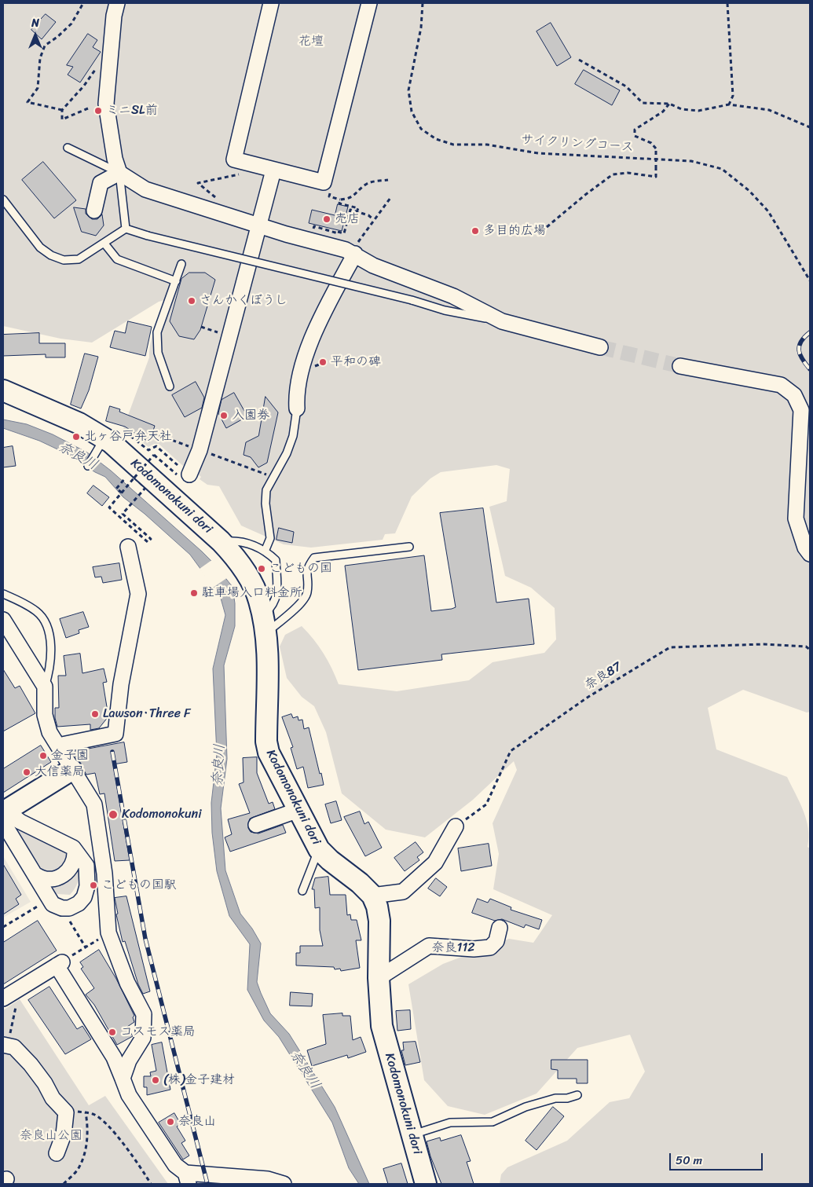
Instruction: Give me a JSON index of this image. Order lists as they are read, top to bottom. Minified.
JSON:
{"streets":{"main road":["Kodomonokuni dori"],"street":["奈良112"],"path":["サイクリングコース","奈良87"]},"crossings":[["Kodomonokuni dori","奈良112"]],"water":["奈良川"],"parks":["花壇","奈良山公園"],"places":["ミニSL前","売店","多目的広場","さんかくぼうし","平和の碑","入園券","北ヶ谷戸弁天社","こどもの国","駐車場入口料金所","Lawson･Three F","金子園","大信薬局","Kodomonokuni","こどもの国駅","コスモス薬局","(株)金子建材","奈良山"],"scale_bar":"50 m","north":"top"}
